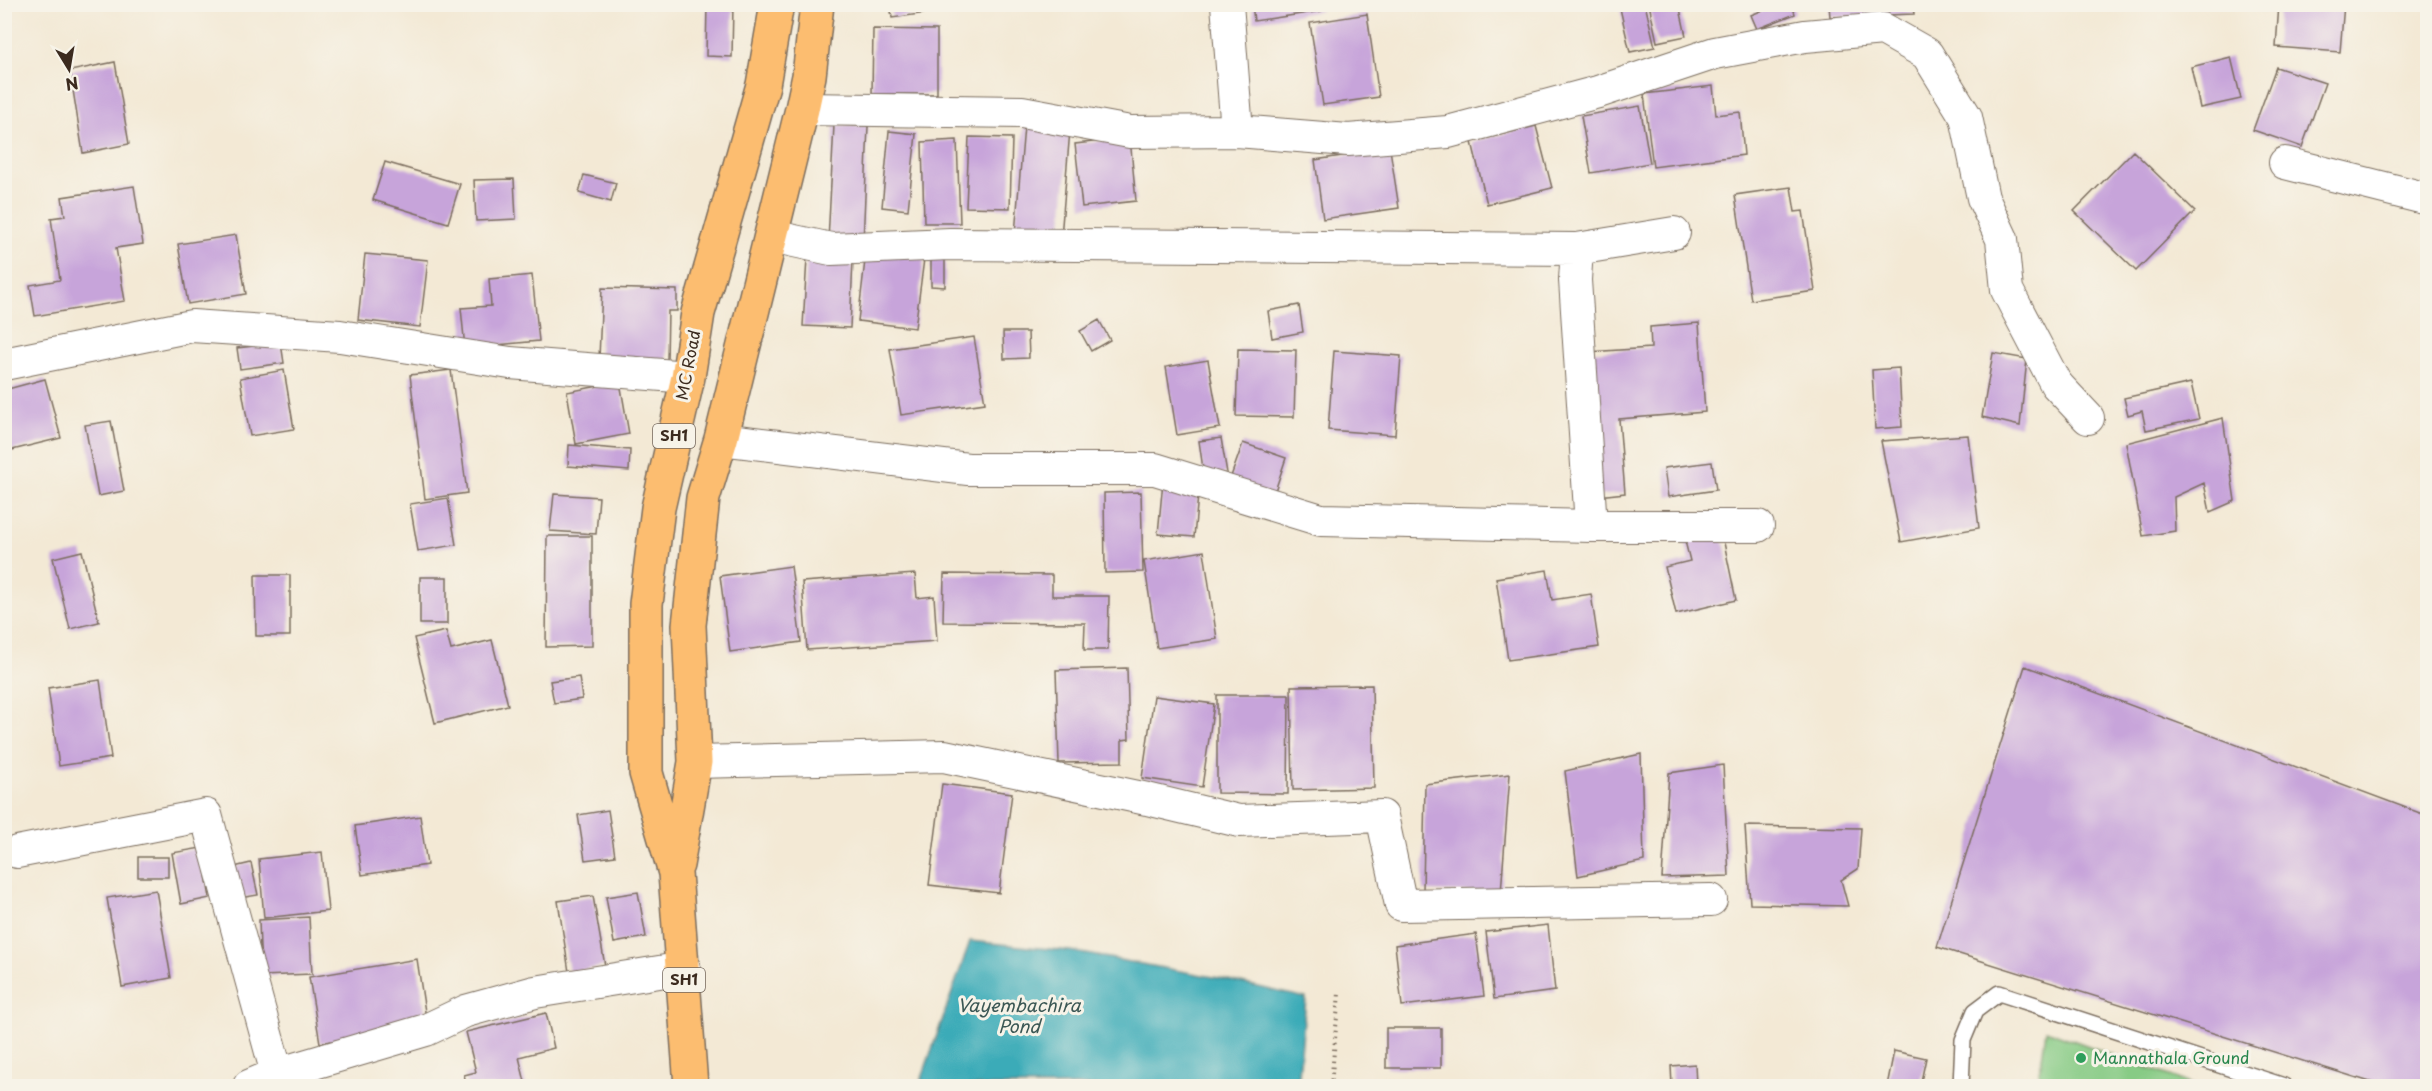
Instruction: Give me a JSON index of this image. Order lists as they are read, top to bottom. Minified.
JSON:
{"streets":{"main road":["MC Road","SH1"]},"water":["Vayembachira Pond"],"places":["Mannathala Ground"],"north":"bottom"}
